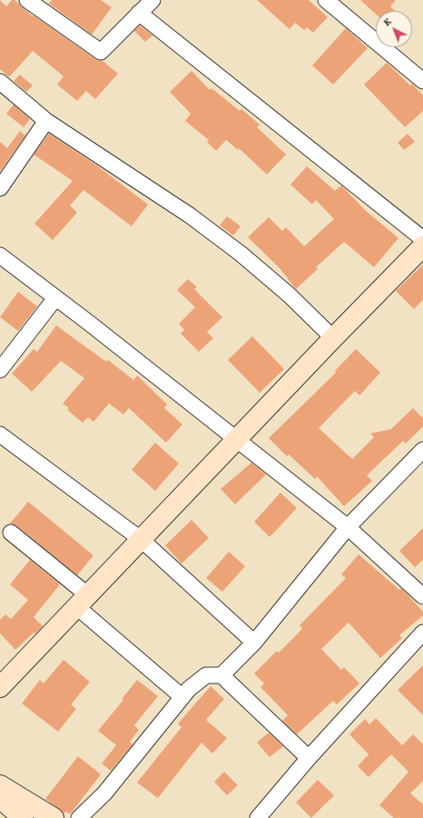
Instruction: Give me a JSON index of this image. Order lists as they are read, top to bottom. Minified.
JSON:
{"north":"top left"}
